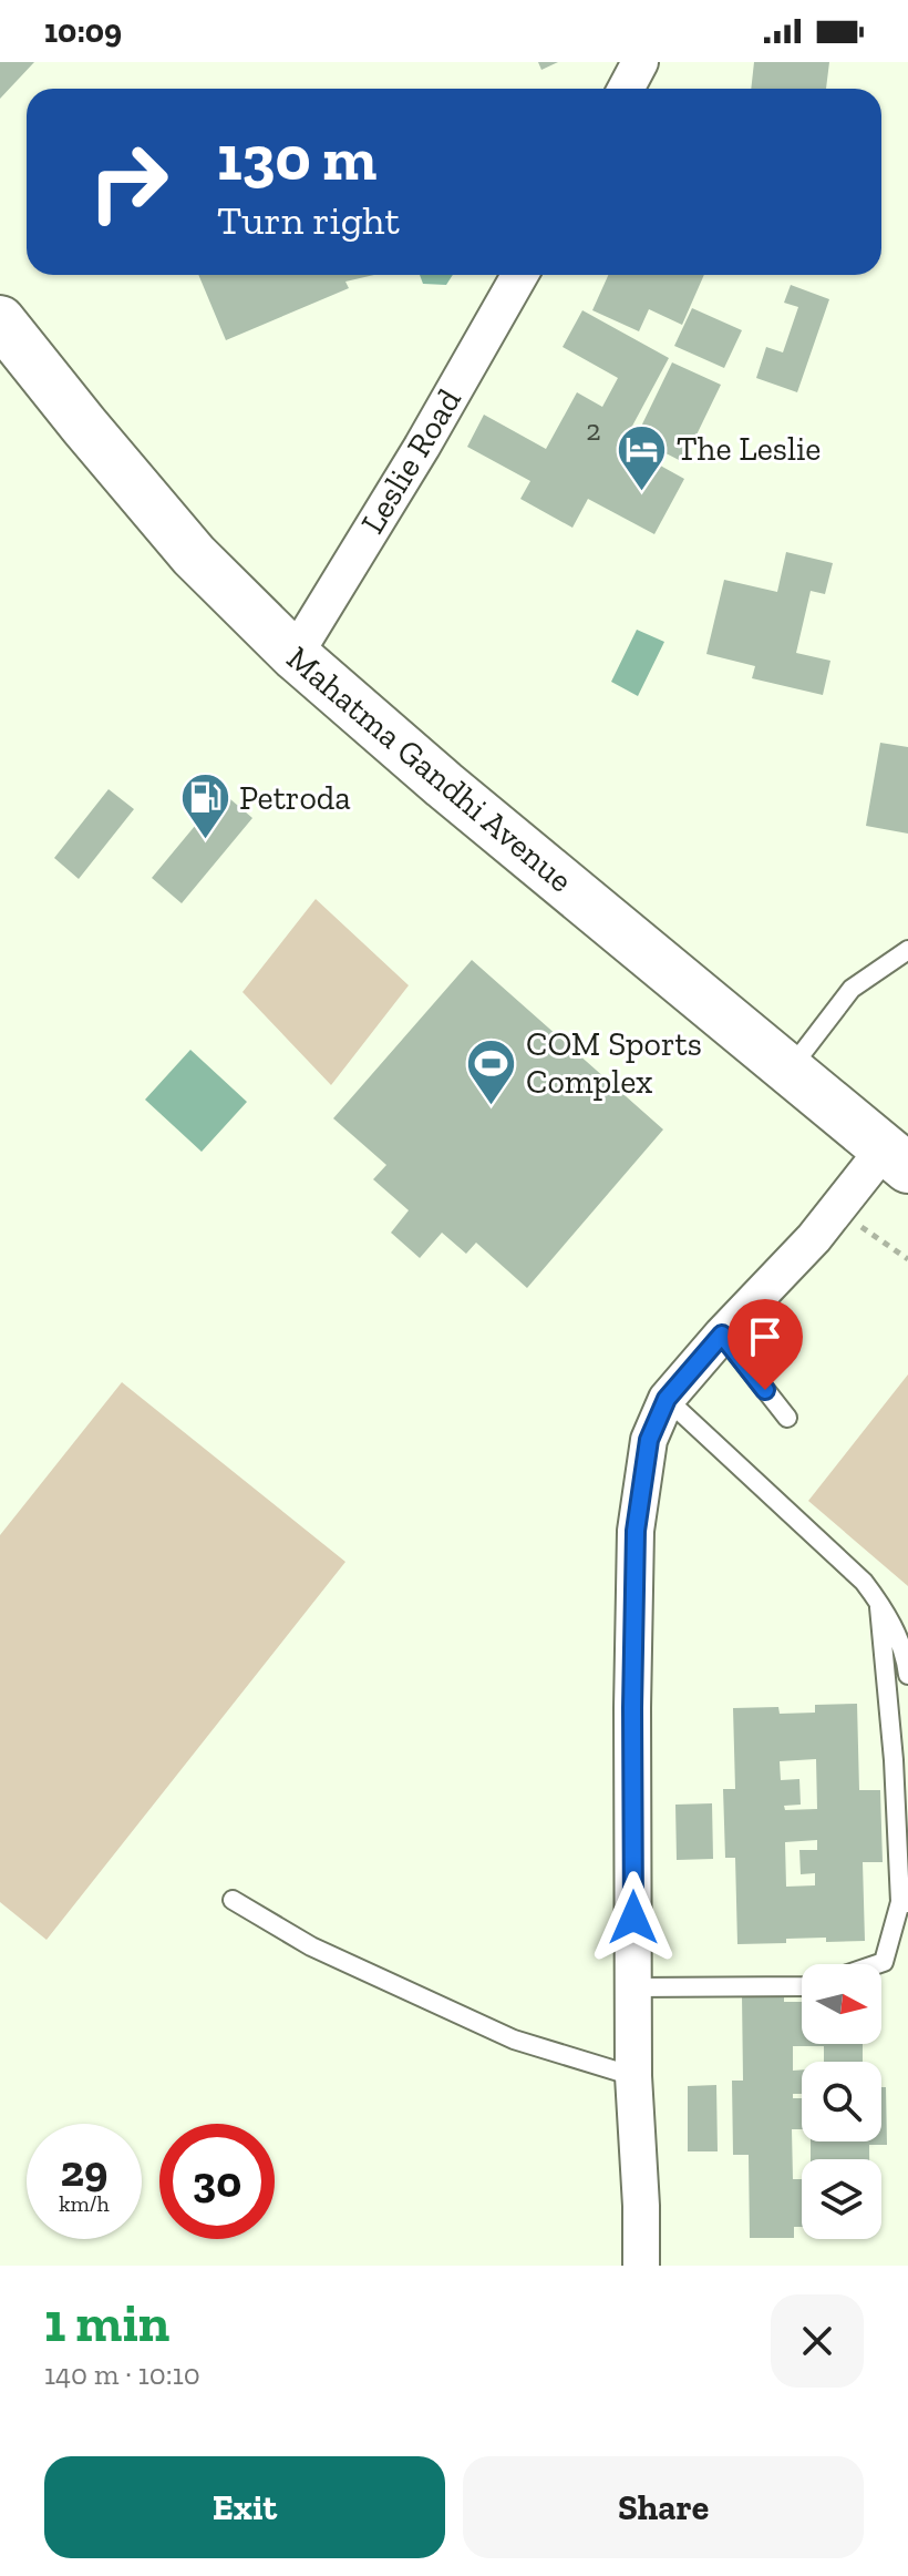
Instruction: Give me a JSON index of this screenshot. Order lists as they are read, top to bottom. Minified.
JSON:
{"streets":{"main road":["Mahatma Gandhi Avenue"],"street":["Leslie Road"]},"crossings":[["Leslie Road","Mahatma Gandhi Avenue"]],"places":{"hotel":["The Leslie"],"fuel station":["Petroda"],"sports":["COM Sports Complex"]},"house_numbers":["2"],"north":"right","page":{"status":"10:09","turn":["130 m","Turn right"],"speed":"29 km/h","limit":"30","heading":["1 min","140 m · 10:10"],"buttons":["Exit","Share"]}}
